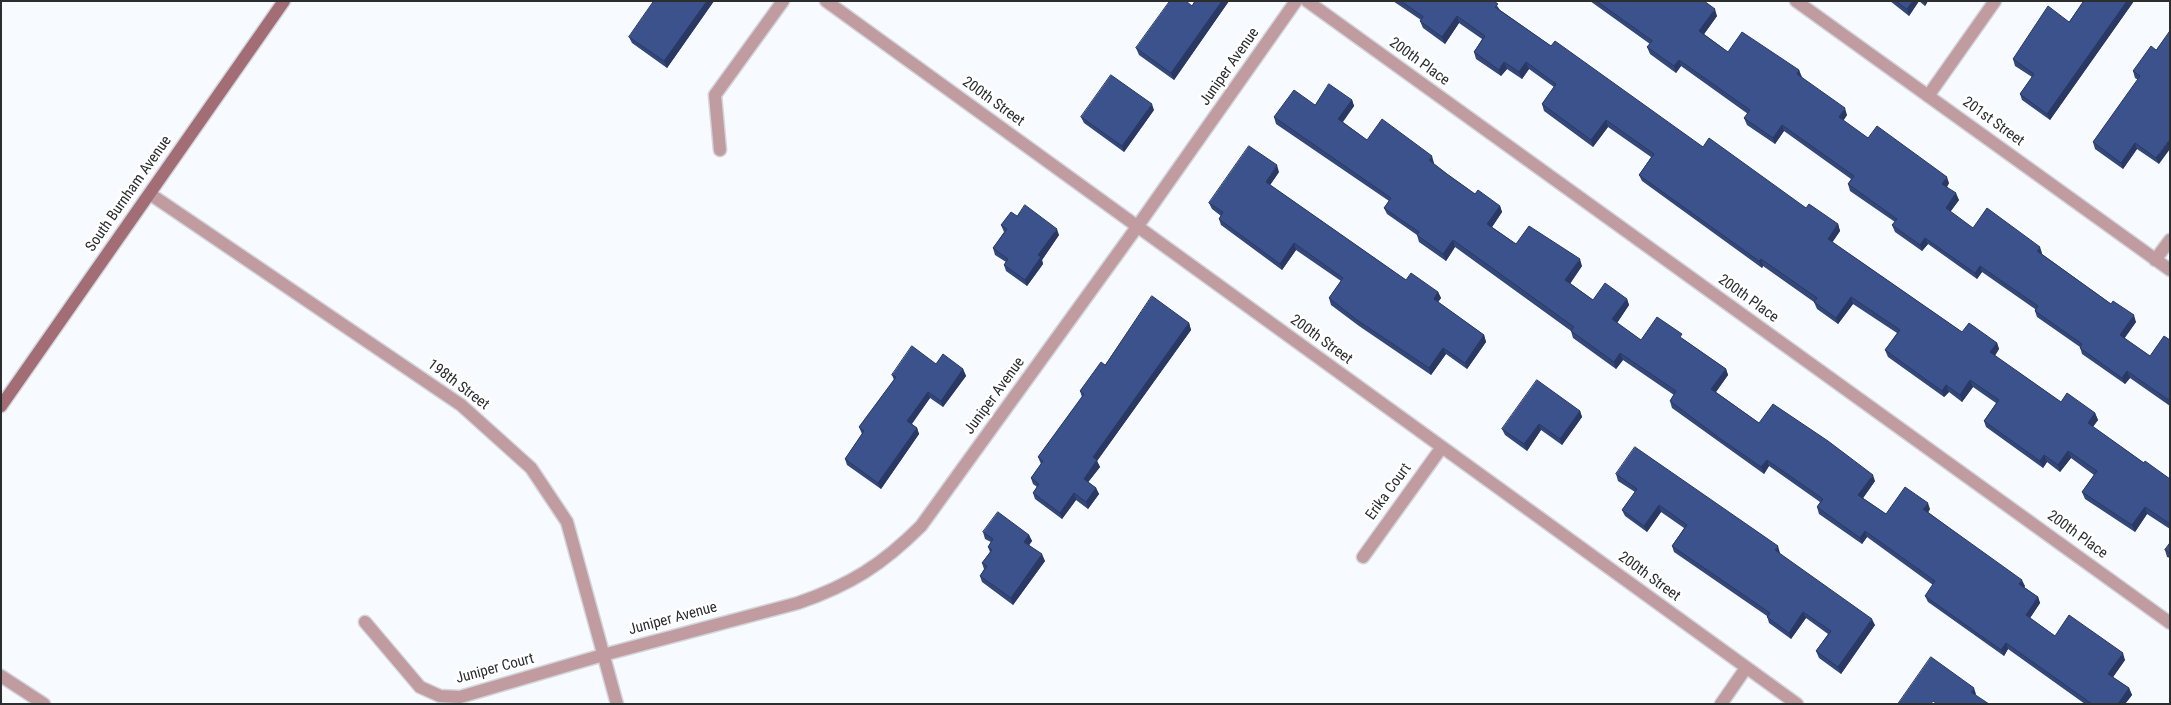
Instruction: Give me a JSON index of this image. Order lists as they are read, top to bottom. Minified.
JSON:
{"streets":{"main road":["South Burnham Avenue"],"street":["200th Place","Juniper Avenue","200th Street","201st Street","198th Street","Erika Court","Juniper Court"]},"crossings":[["Juniper Avenue","200th Street"],["Juniper Avenue","198th Street"],["Juniper Avenue","Juniper Court"],["200th Street","Erika Court"],["South Burnham Avenue","198th Street"],["198th Street","Juniper Court"]]}
